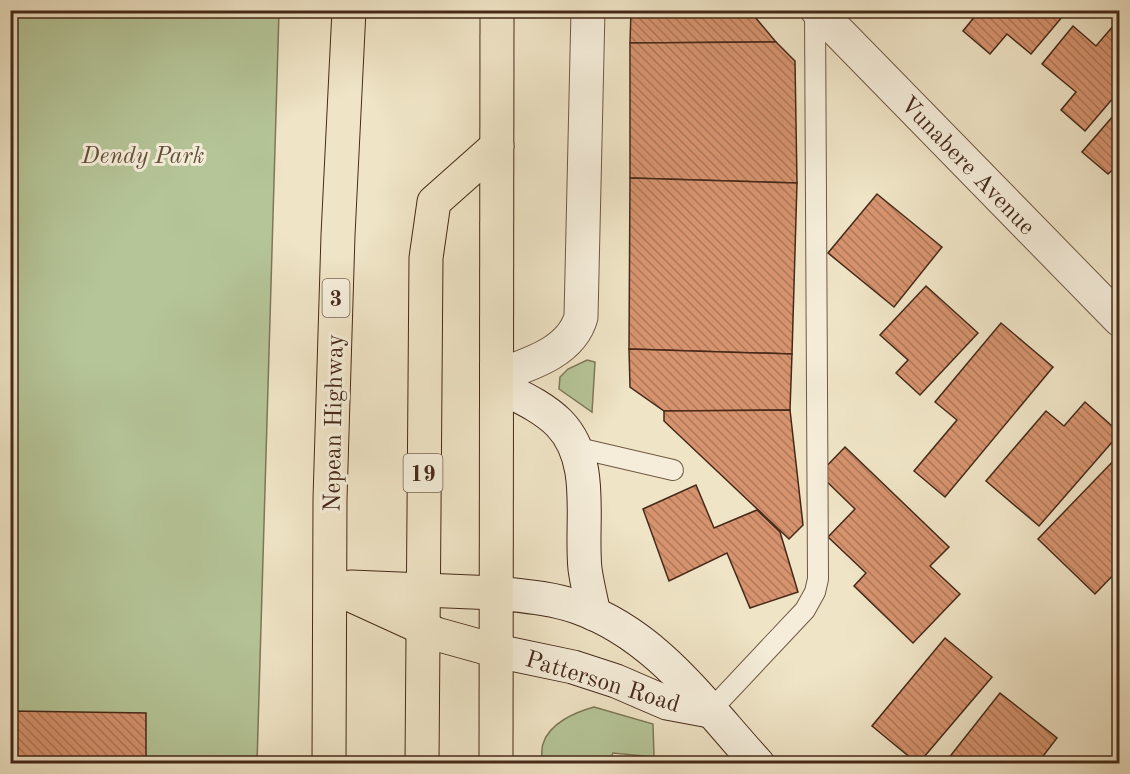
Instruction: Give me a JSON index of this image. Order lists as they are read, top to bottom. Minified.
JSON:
{"streets":{"highway":["3","Nepean Highway","19"],"street":["Vunabere Avenue","Patterson Road"]},"parks":["Dendy Park"]}
